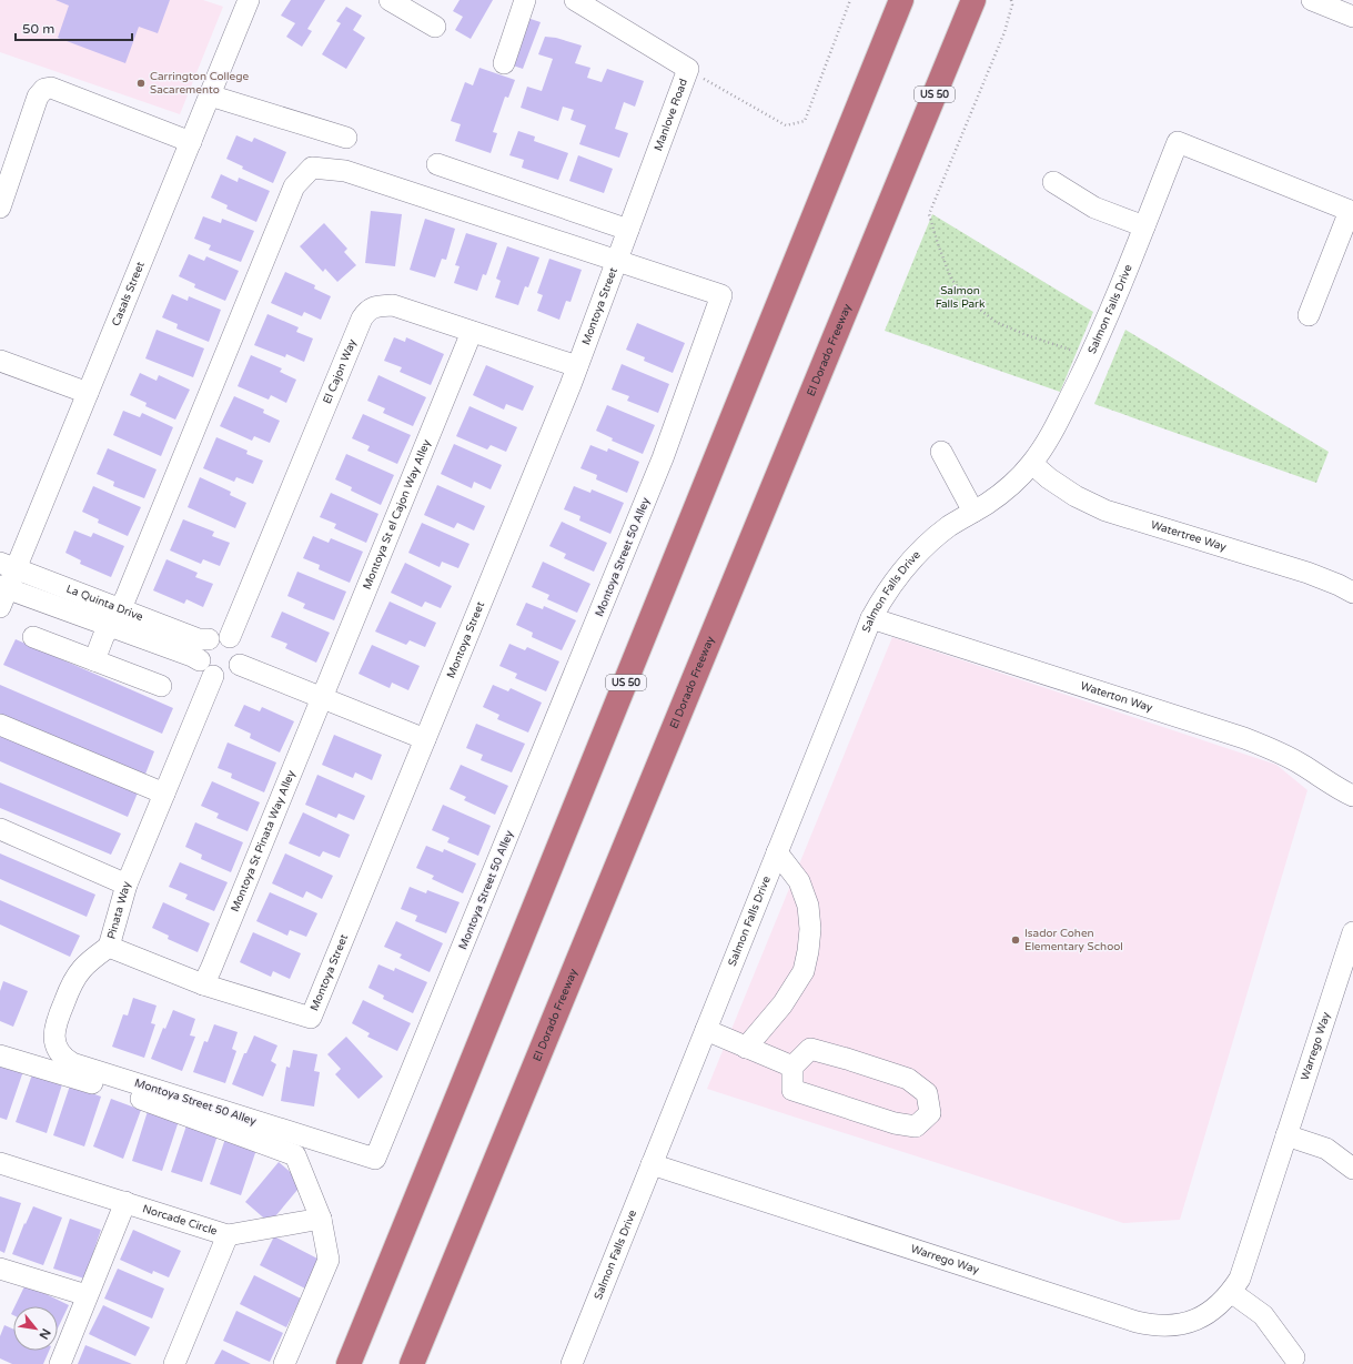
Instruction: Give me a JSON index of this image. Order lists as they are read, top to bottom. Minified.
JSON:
{"streets":{"highway":["US 50","El Dorado Freeway"],"street":["Manlove Road","Casals Street","Montoya Street","Salmon Falls Drive","El Cajon Way","Montoya St el Cajon Way Alley","Watertree Way","Montoya Street 50 Alley","La Quinta Drive","Waterton Way","Montoya St Pinata Way Alley","Pinata Way","Warrego Way","Norcade Circle"]},"crossings":[["Manlove Road","Montoya Street"],["Manlove Road","Montoya Street 50 Alley"],["Casals Street","La Quinta Drive"],["Montoya Street","El Cajon Way"],["Montoya Street","Montoya Street 50 Alley"],["Montoya Street","Pinata Way"],["Salmon Falls Drive","Watertree Way"],["Salmon Falls Drive","Waterton Way"],["Salmon Falls Drive","Warrego Way"],["El Cajon Way","Montoya St el Cajon Way Alley"],["El Cajon Way","La Quinta Drive"],["El Cajon Way","Pinata Way"],["Montoya St el Cajon Way Alley","Montoya St Pinata Way Alley"],["Montoya Street 50 Alley","Pinata Way"],["La Quinta Drive","Pinata Way"],["Montoya St Pinata Way Alley","Pinata Way"]],"parks":["Salmon Falls Park"],"places":["Carrington College Sacaremento","Isador Cohen Elementary School"],"scale_bar":"50 m","north":"bottom right"}
